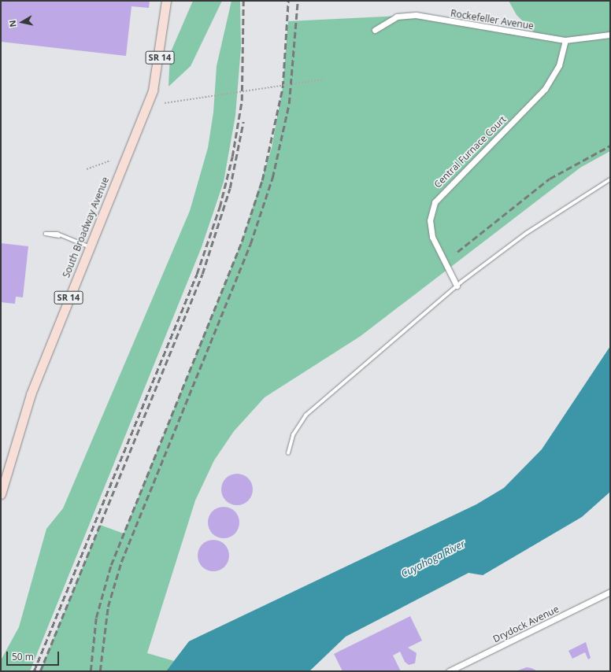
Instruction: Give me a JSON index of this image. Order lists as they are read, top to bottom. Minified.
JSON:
{"streets":{"main road":["SR 14","South Broadway Avenue"],"street":["Rockefeller Avenue","Central Furnace Court","Drydock Avenue"]},"crossings":[["Rockefeller Avenue","Central Furnace Court"]],"water":["Cuyahoga River"],"scale_bar":"50 m","north":"left"}
